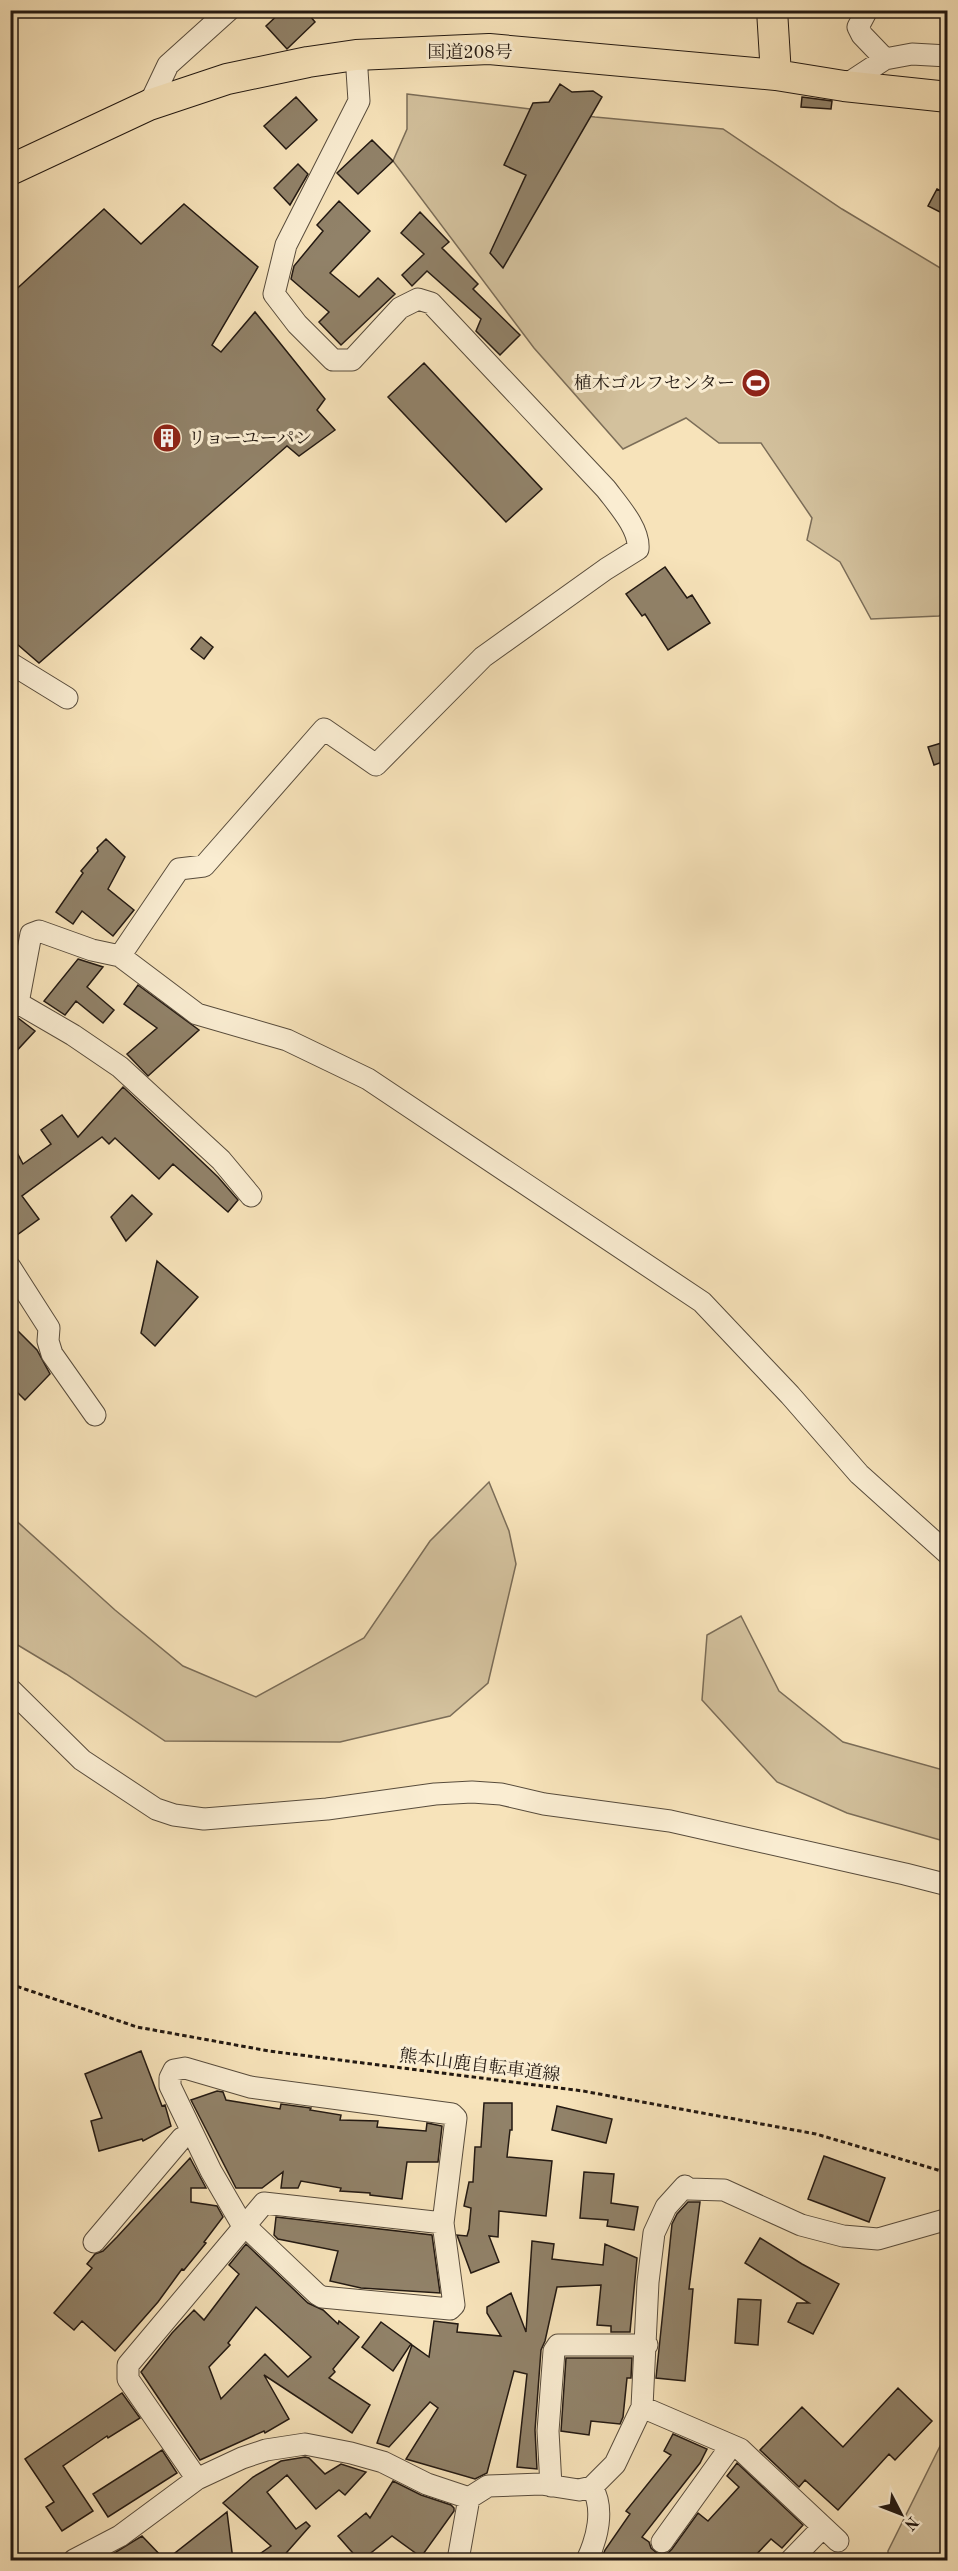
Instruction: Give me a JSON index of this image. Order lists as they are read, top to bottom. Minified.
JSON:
{"streets":{"highway":["国道208号"],"path":["熊本山鹿自転車道線"]},"places":{"sports":["植木ゴルフセンター"],"building":["リョーユーパン"]},"north":"bottom right"}
